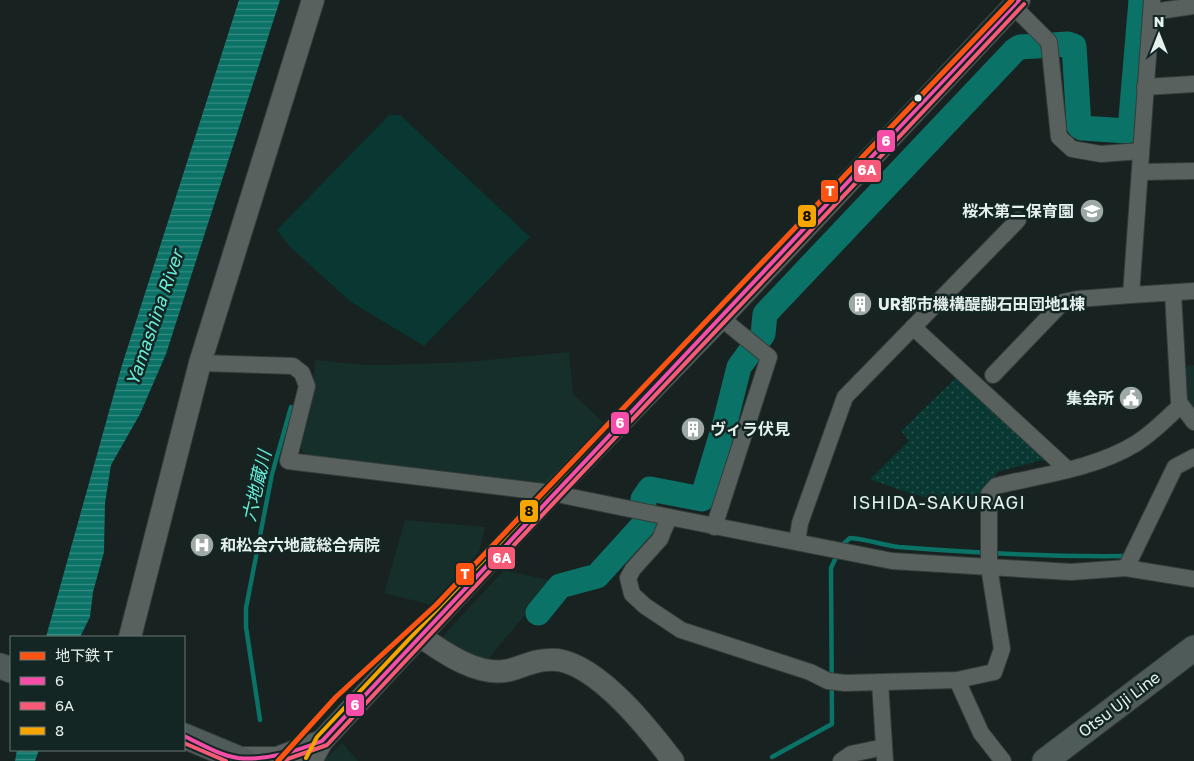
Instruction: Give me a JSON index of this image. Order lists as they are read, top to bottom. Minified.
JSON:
{"streets":{"main road":["Otsu Uji Line"]},"districts":["ISHIDA-SAKURAGI"],"water":["Yamashina River","六地蔵川"],"places":{"school or university":["桜木第二保育園"],"building":["UR都市機構醍醐石田団地1棟","ヴィラ伏見"],"public building":["集会所"],"hospital":["和松会六地蔵総合病院"]},"lines":["metro line T","transit line 6","transit line 8","transit line 6A"],"legend":["地下鉄 T","6","6A","8"],"north":"top"}
